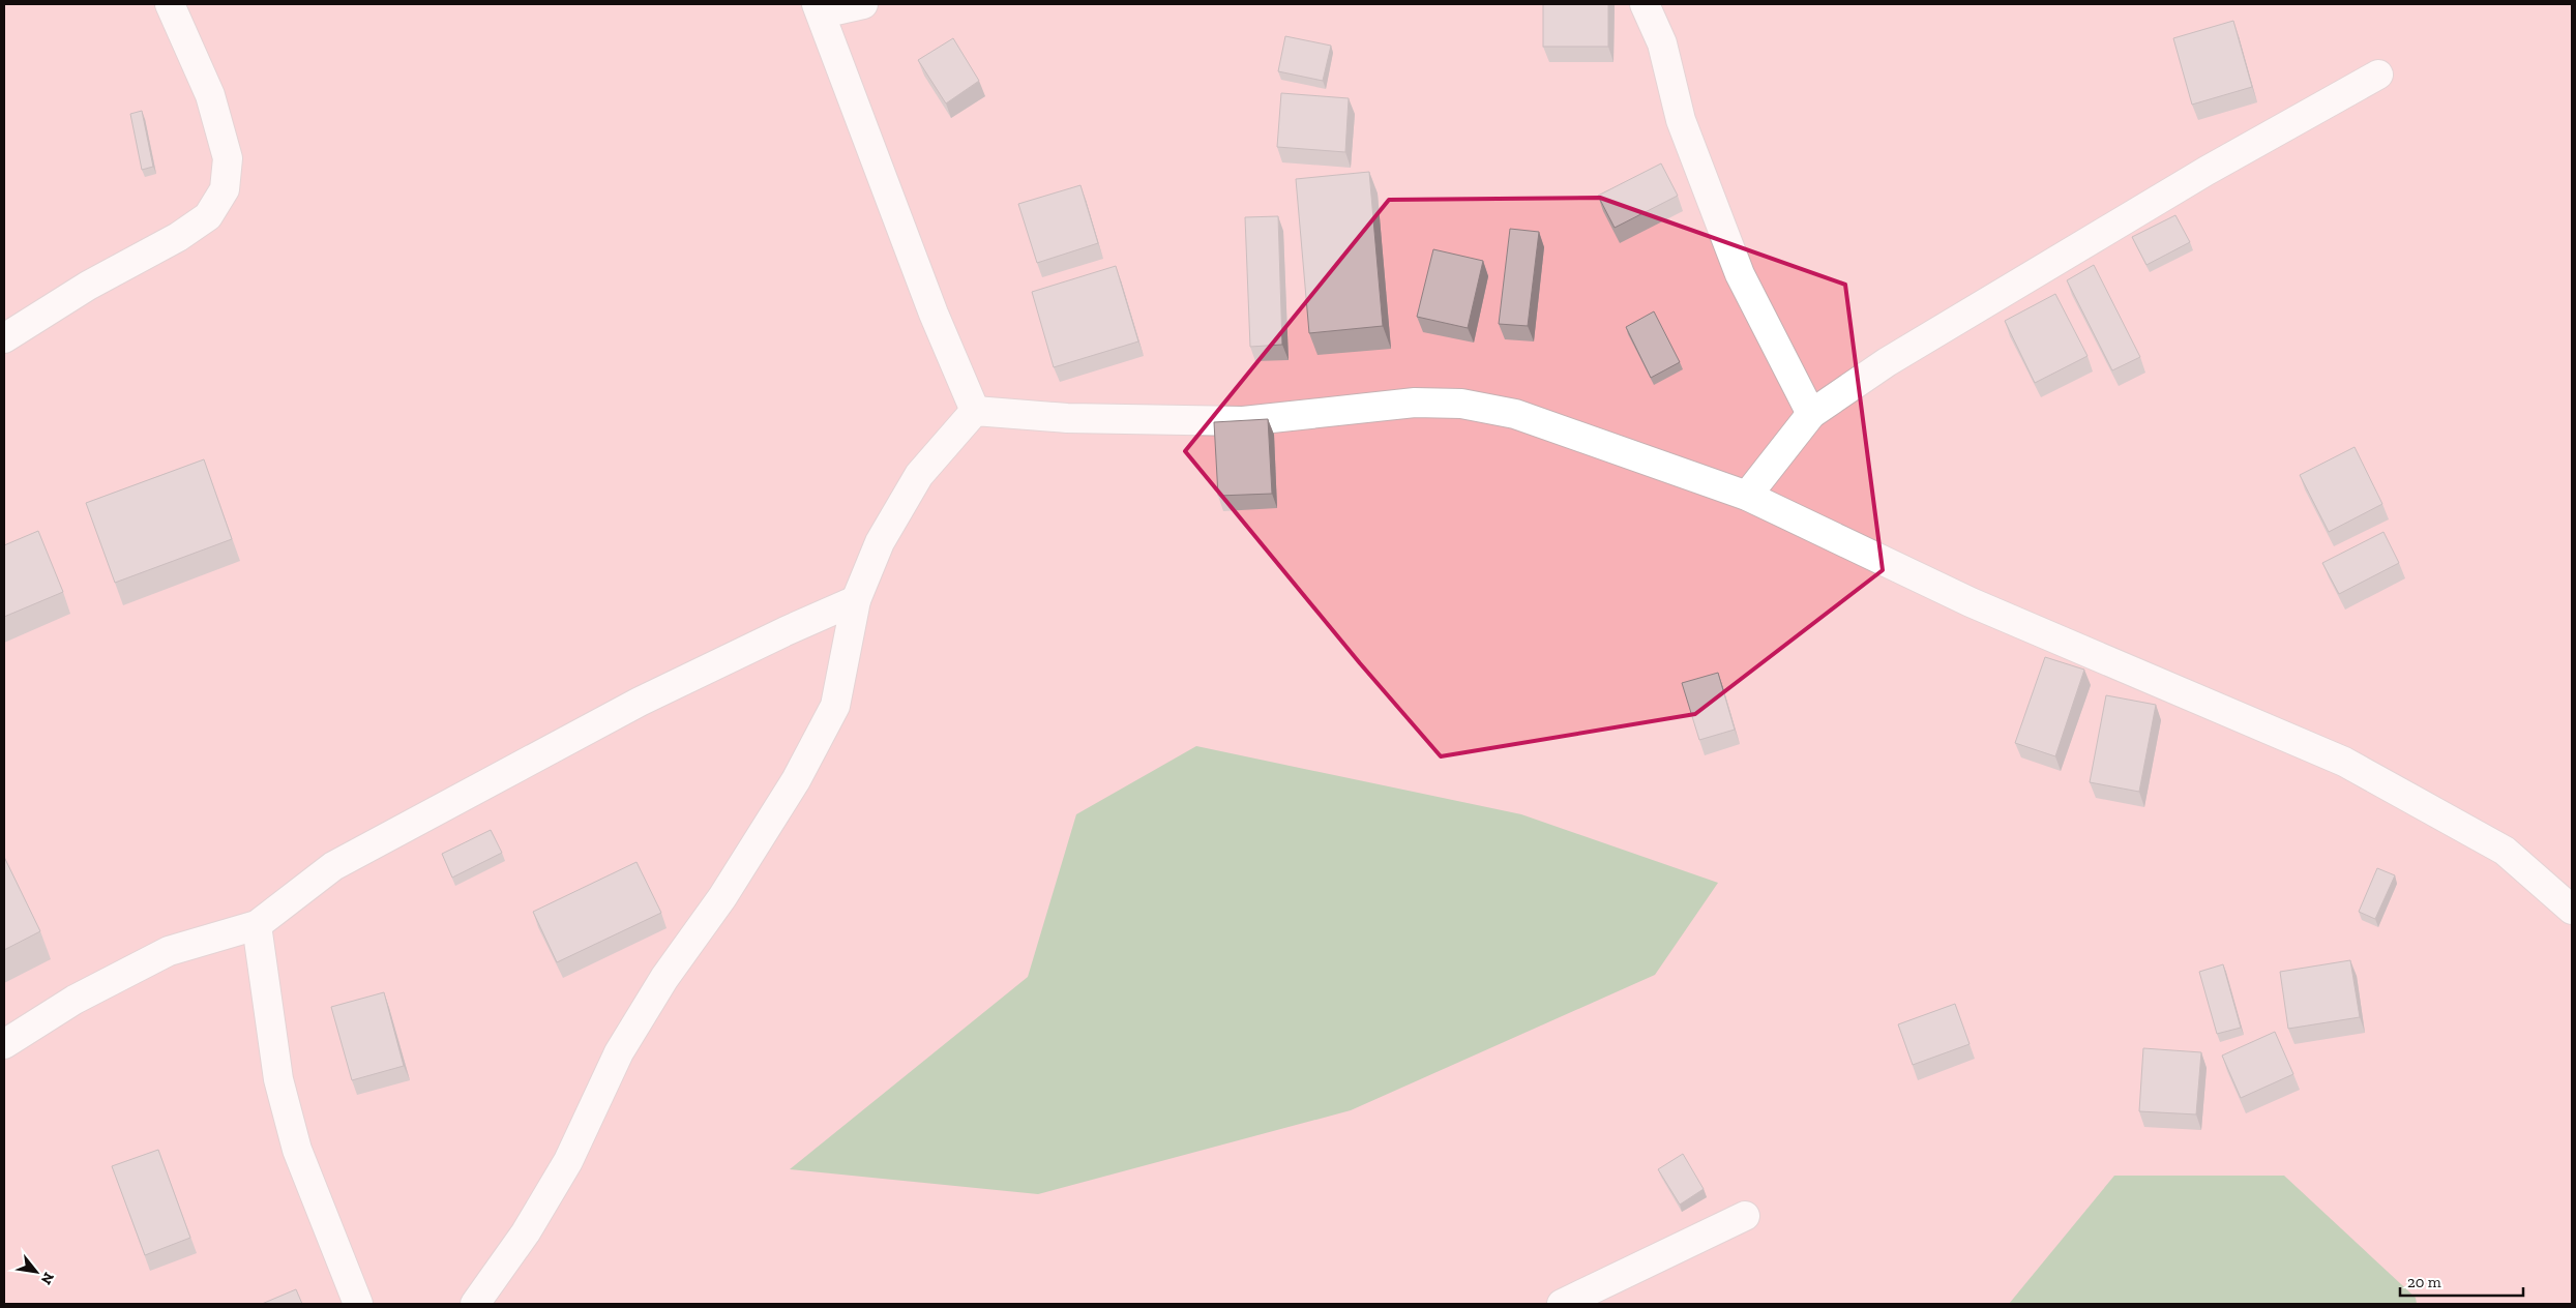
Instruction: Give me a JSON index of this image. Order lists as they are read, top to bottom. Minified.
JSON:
{"scale_bar":"20 m","north":"bottom right"}
